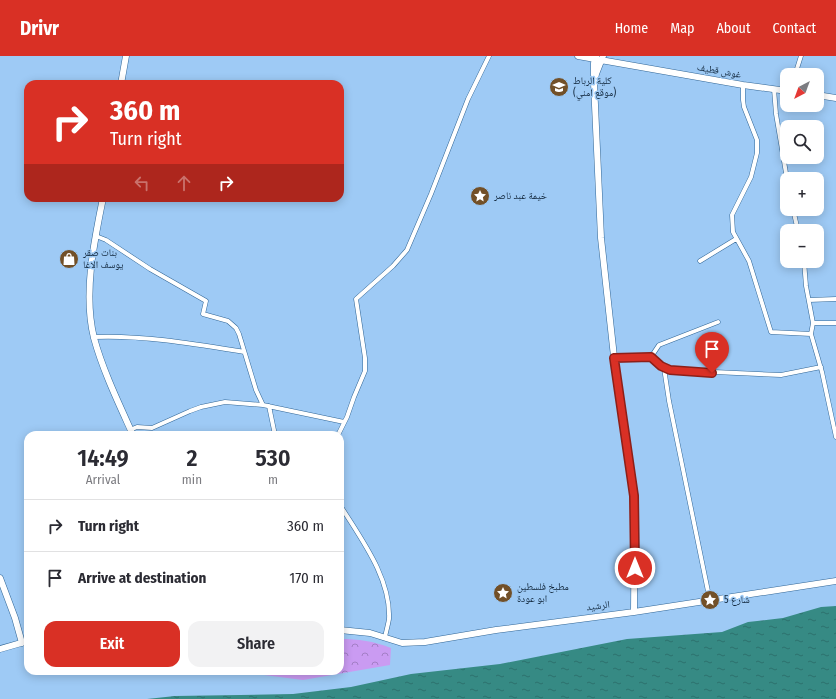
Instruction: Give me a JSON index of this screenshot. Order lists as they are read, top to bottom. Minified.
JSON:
{"streets":{"main road":["غوش قطيف","الرشيد"]},"places":{"school or university":["كلية الرباط (موقع امني)"],"place":["خيمة عبد ناصر","مطبخ فلسطين ابو عودة","شارع 5"],"shop":["بنات صقر يوسف الاغا"]},"north":"bottom left","page":{"header":"Drivr","nav":["Home","Map","About","Contact"],"map_buttons":["+","−"],"turn":["360 m","Turn right"],"eta":["14:49","Arrival","2","min","530","m"],"list":[{"name":"Turn right","value":"360 m"},{"name":"Arrive at destination","value":"170 m"}],"buttons":["Exit","Share"]}}
